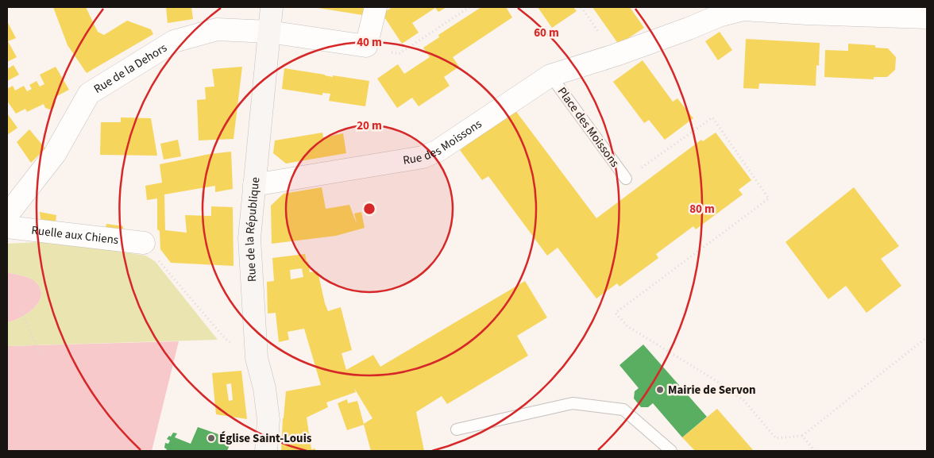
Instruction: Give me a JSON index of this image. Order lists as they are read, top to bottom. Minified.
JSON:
{"streets":{"street":["Rue de la Dehors","Rue des Moissons","Rue de la République","Ruelle aux Chiens"],"lane":["Place des Moissons"]},"crossings":[["Rue de la Dehors","Rue de la République"],["Place des Moissons","Rue des Moissons"],["Rue des Moissons","Rue de la République"]],"places":["Mairie de Servon","Église Saint-Louis"],"rings":["60 m","40 m","20 m","80 m"]}
